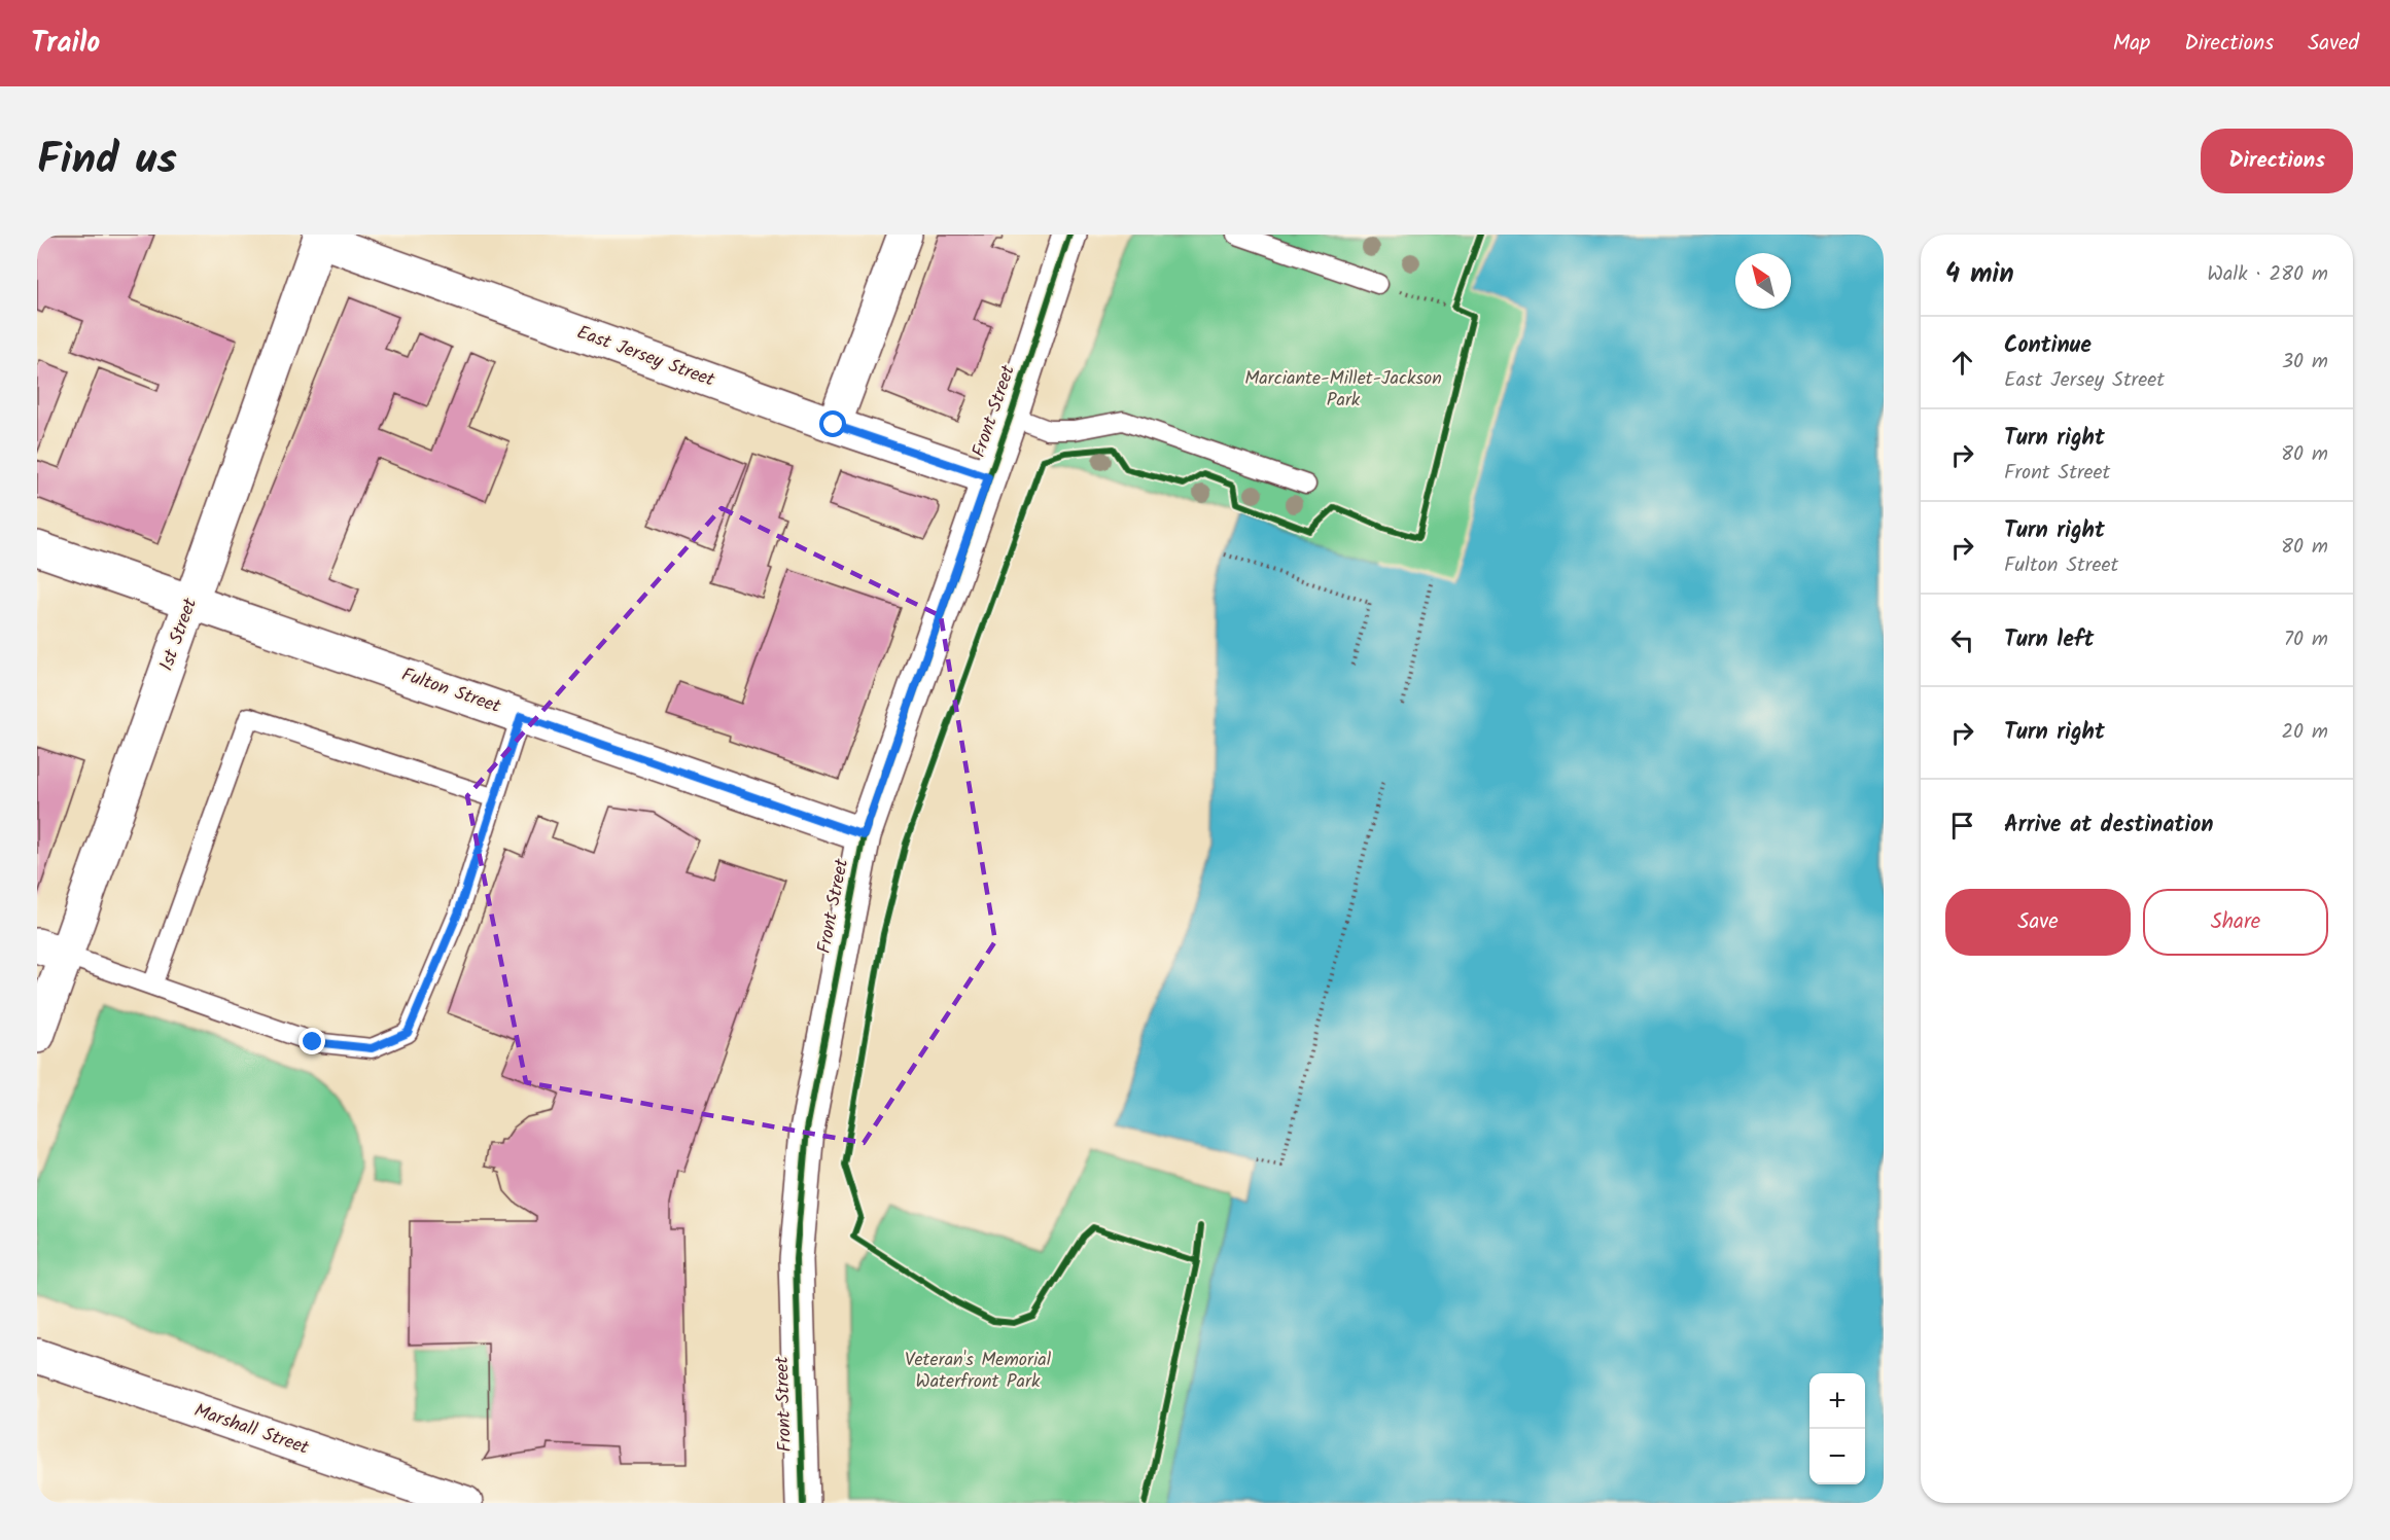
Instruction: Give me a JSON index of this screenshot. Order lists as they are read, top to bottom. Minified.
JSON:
{"streets":{"street":["East Jersey Street","Front Street","1st Street","Fulton Street","Marshall Street"]},"crossings":[["East Jersey Street","Front Street"],["East Jersey Street","1st Street"],["Front Street","Fulton Street"],["1st Street","Fulton Street"]],"parks":["Marciante-Millet-Jackson Park","Veteran's Memorial Waterfront Park"],"north":"top left","page":{"header":"Trailo","nav":["Map","Directions","Saved"],"title":"Find us","buttons":["Directions",["Save","Share"]],"heading":["4 min","Walk · 280 m"],"list":[["Continue","East Jersey Street","30 m"],["Turn right","Front Street","80 m"],["Turn right","Fulton Street","80 m"],["Turn left","70 m"],["Turn right","20 m"],"Arrive at destination"],"map_buttons":["+","−"]}}
